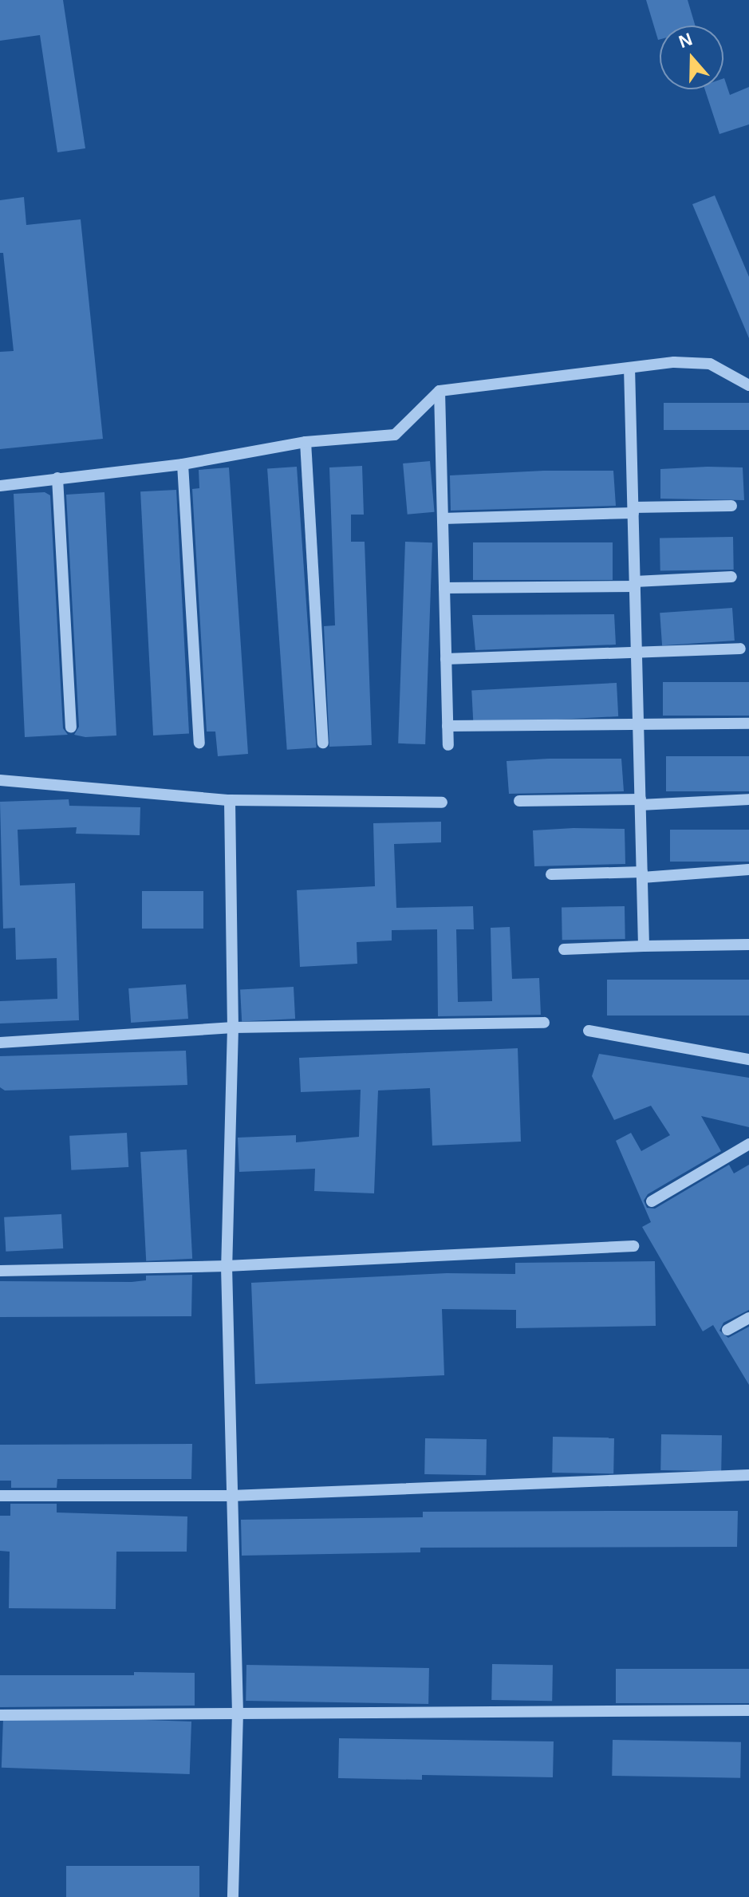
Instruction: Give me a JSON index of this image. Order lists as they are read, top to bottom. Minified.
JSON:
{"north":"top"}
